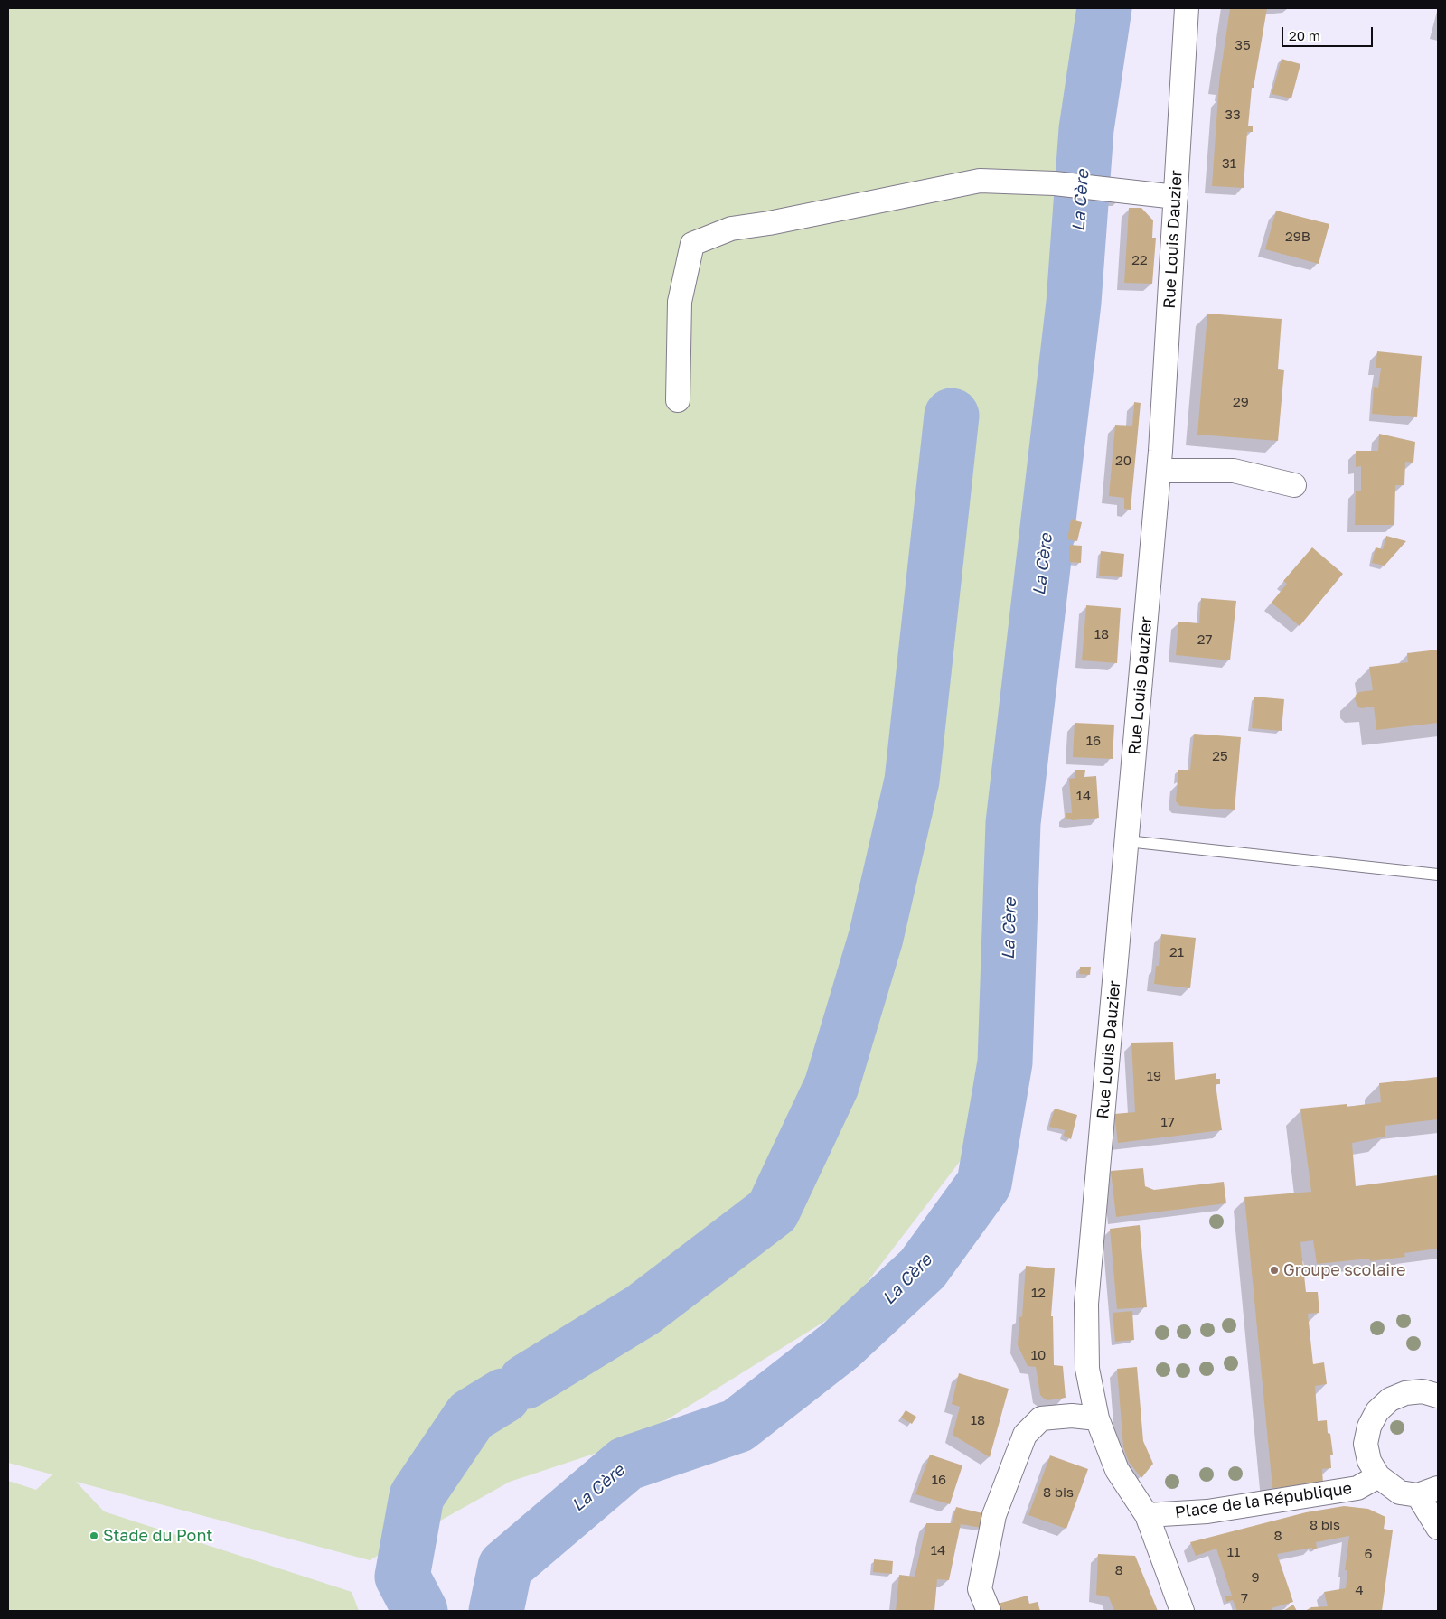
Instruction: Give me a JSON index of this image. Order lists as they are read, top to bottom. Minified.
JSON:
{"streets":{"street":["Rue Louis Dauzier","Place de la République"]},"crossings":[["Rue Louis Dauzier","Place de la République"]],"water":["La Cère"],"places":["Groupe scolaire","Stade du Pont"],"house_numbers":["35","33","31","29B","22","29","20","18","27","16","25","14","21","19","17","12","10","18","16","8 bis","8 bis","8","14","11","6","8","9","4","7"],"scale_bar":"20 m"}
